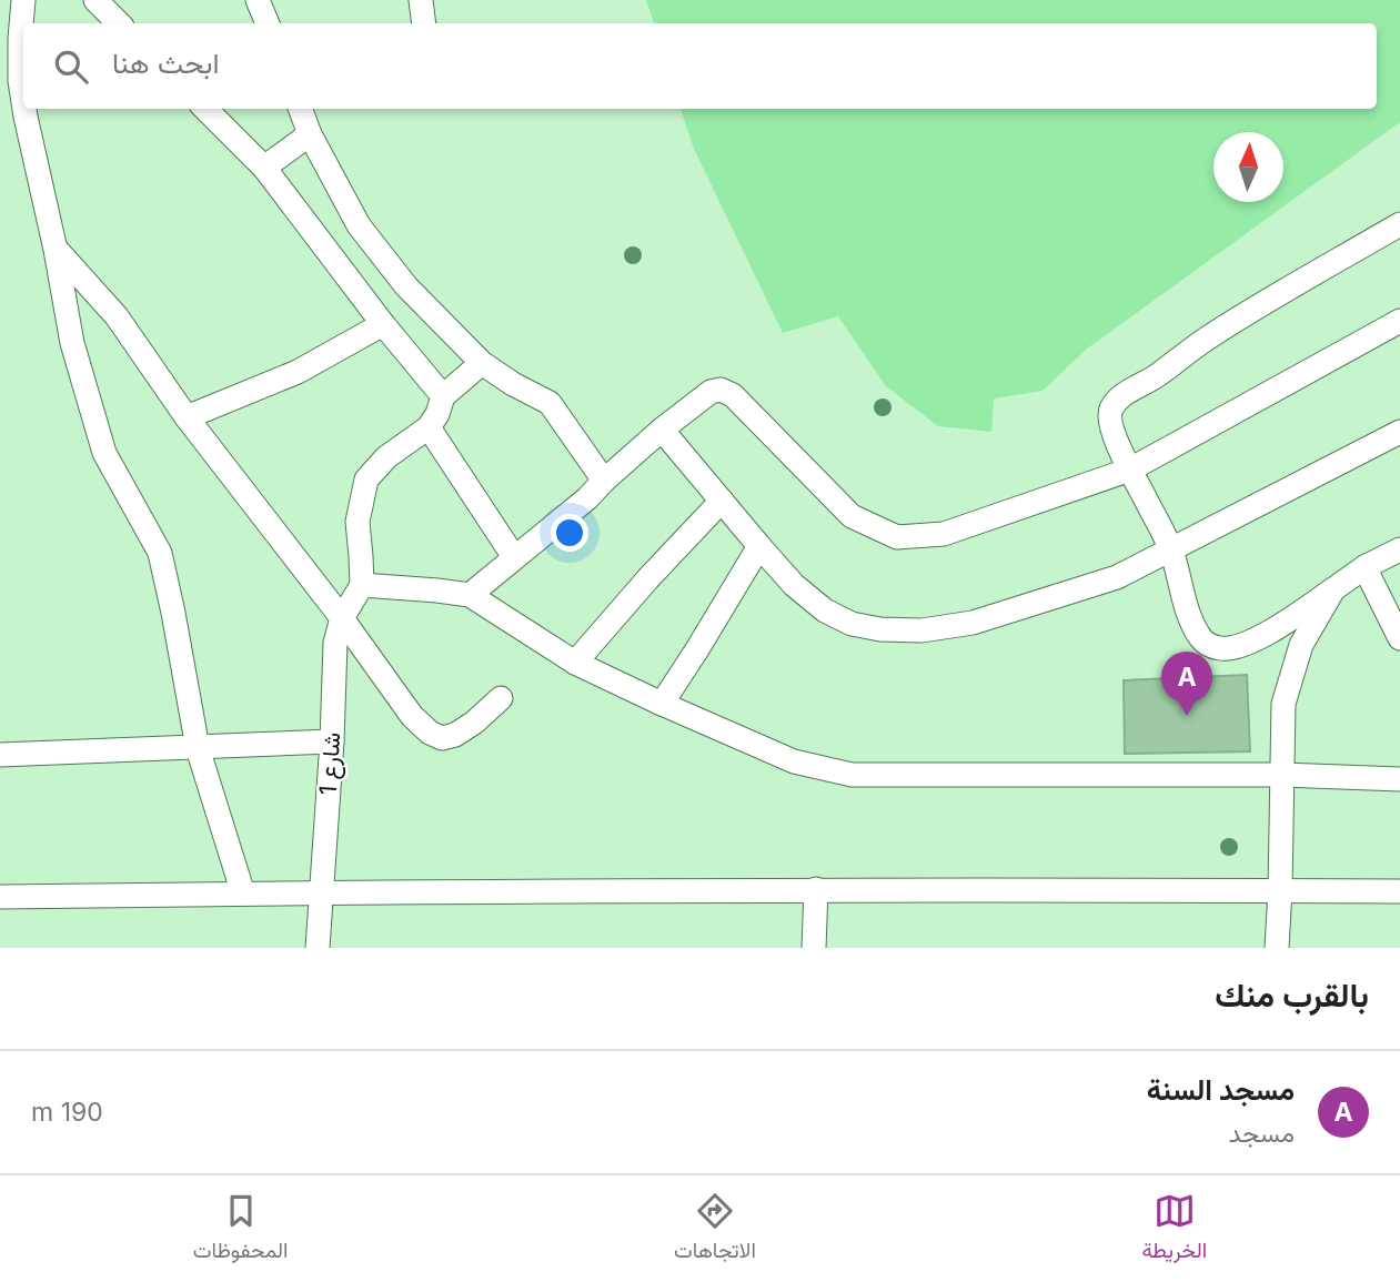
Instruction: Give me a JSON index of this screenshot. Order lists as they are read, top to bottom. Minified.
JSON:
{"streets":{"street":["شارع 1"]},"north":"top","page":{"search":"ابحث هنا","pins":"A","heading":"بالقرب منك","list":[{"mark":"A","name":"مسجد السنة","note":"مسجد","value":"190 m"}],"nav":["الخريطة","الاتجاهات","المحفوظات"]}}
